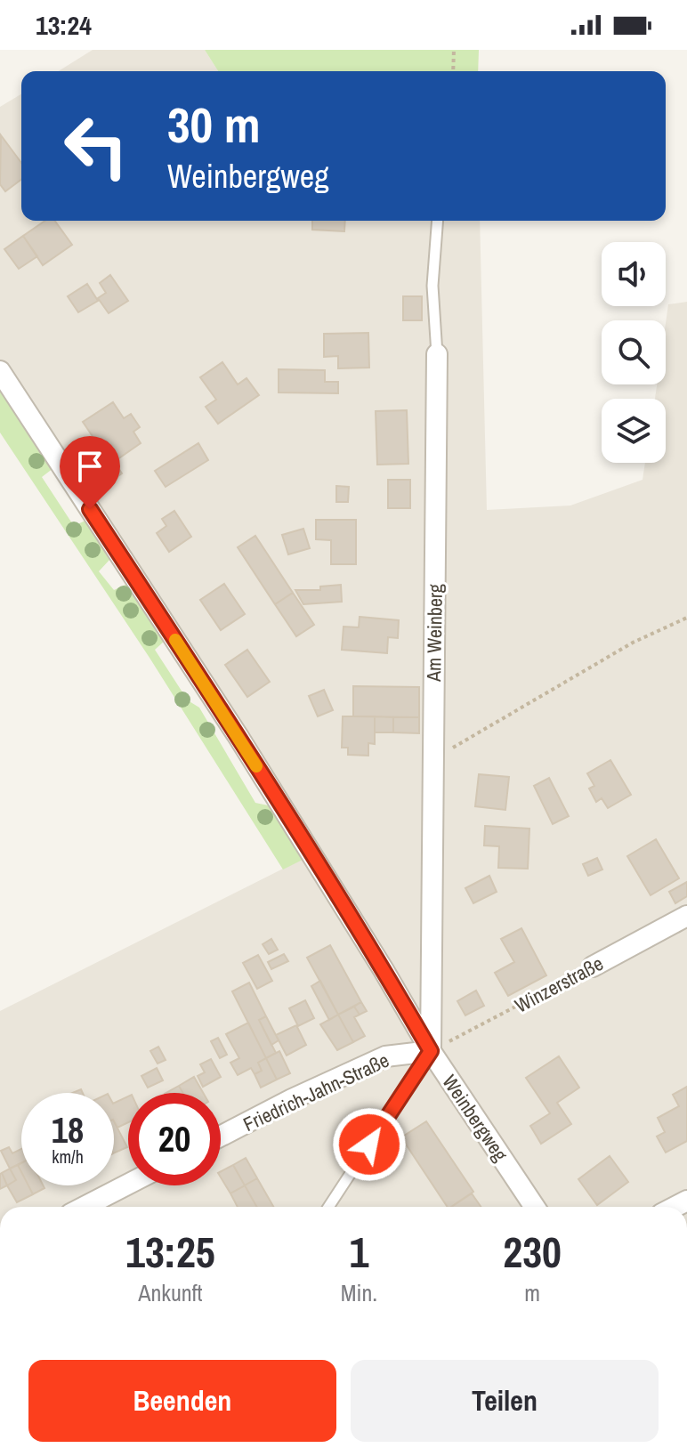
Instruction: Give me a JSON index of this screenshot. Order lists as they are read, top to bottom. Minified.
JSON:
{"streets":{"street":["Am Weinberg","Winzerstraße","Friedrich-Jahn-Straße","Weinbergweg"]},"crossings":[["Am Weinberg","Winzerstraße"],["Am Weinberg","Friedrich-Jahn-Straße"],["Am Weinberg","Weinbergweg"],["Winzerstraße","Friedrich-Jahn-Straße"],["Winzerstraße","Weinbergweg"],["Friedrich-Jahn-Straße","Weinbergweg"]],"page":{"status":"13:24","turn":["30 m","Weinbergweg"],"speed":"18 km/h","limit":"20","eta":["13:25","Ankunft","1","Min.","230","m"],"buttons":["Beenden","Teilen"]}}
